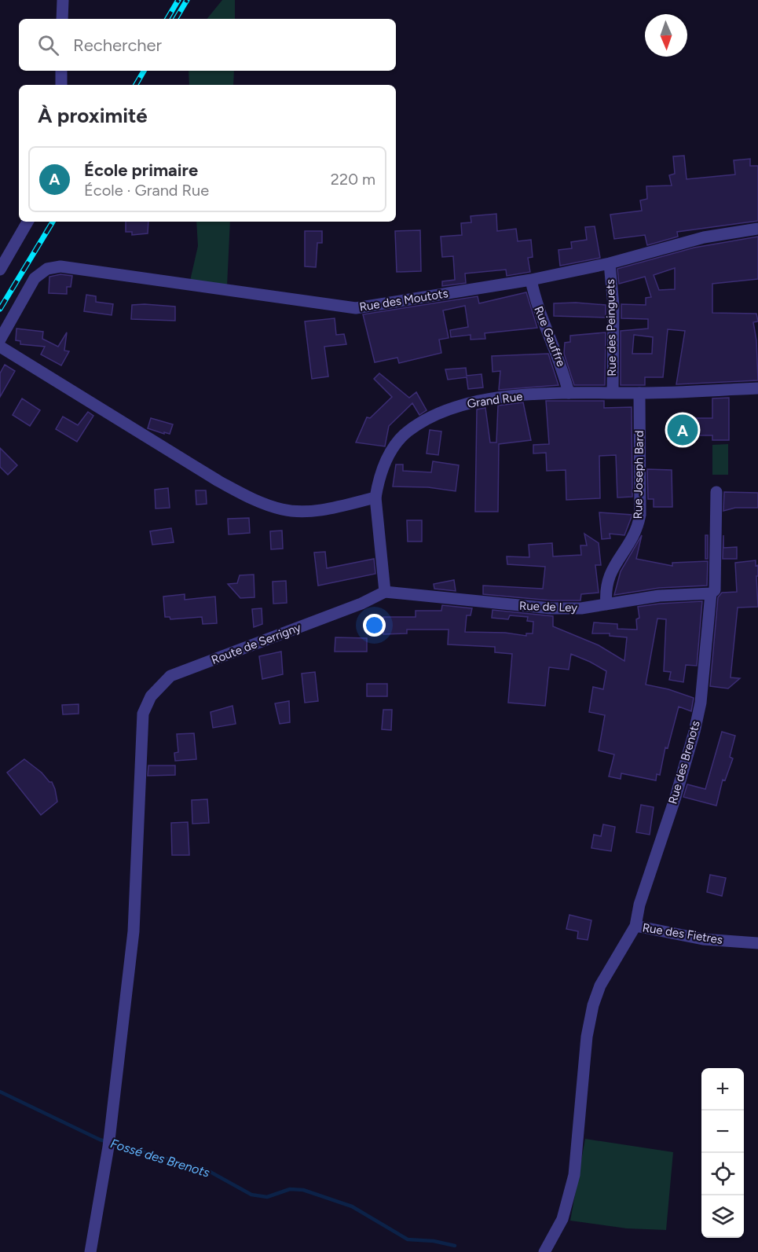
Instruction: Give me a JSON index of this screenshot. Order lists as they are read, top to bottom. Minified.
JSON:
{"streets":{"street":["Rue des Moutots","Rue des Peinguets","Rue Gauffre","Grand Rue","Rue Joseph Bard","Rue de Ley","Route de Serrigny","Rue des Brenots","Rue des Fietres"]},"crossings":[["Rue des Moutots","Rue des Peinguets"],["Rue des Moutots","Rue Gauffre"],["Rue des Peinguets","Grand Rue"],["Rue Gauffre","Grand Rue"],["Grand Rue","Rue Joseph Bard"],["Grand Rue","Rue de Ley"],["Grand Rue","Route de Serrigny"],["Rue Joseph Bard","Rue de Ley"],["Rue de Ley","Route de Serrigny"],["Rue de Ley","Rue des Brenots"],["Rue des Brenots","Rue des Fietres"]],"water":["Fossé des Brenots"],"north":"bottom","page":{"search":"Rechercher","heading":"À proximité","list":[{"mark":"A","name":"École primaire","note":"École · Grand Rue","value":"220 m"}],"pins":"A","map_buttons":["+","−"]}}
